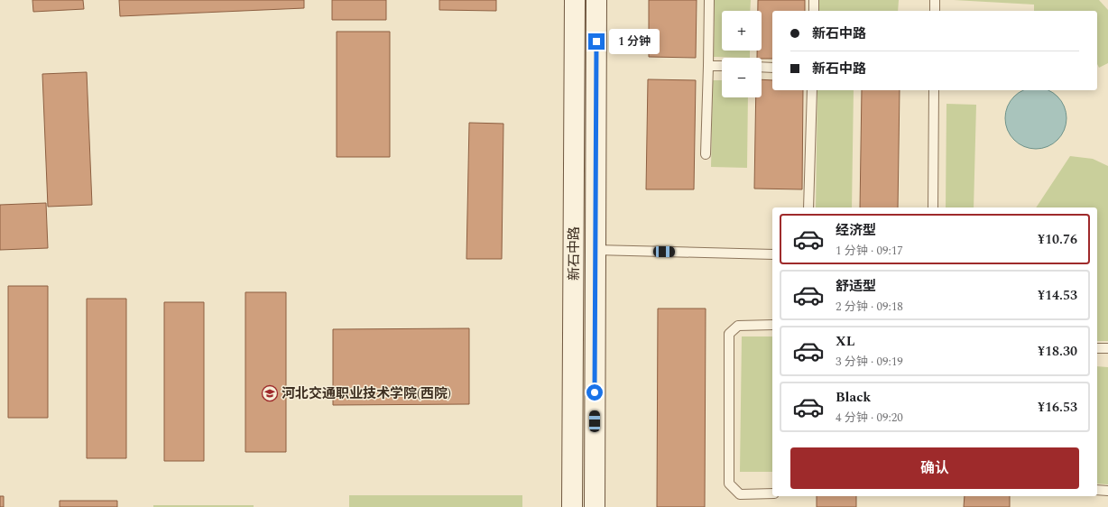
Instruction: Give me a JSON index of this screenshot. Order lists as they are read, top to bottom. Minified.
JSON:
{"streets":{"main road":["新石中路"]},"places":{"school or university":["河北交通职业技术学院(西院)"]},"page":{"map_buttons":["+","−"],"banner":["新石中路","新石中路"],"bubble":"1 分钟","list":[{"name":"经济型","note":"1 分钟 · 09:17","value":"¥10.76"},{"name":"舒适型","note":"2 分钟 · 09:18","value":"¥14.53"},{"name":"XL","note":"3 分钟 · 09:19","value":"¥18.30"},{"name":"Black","note":"4 分钟 · 09:20","value":"¥16.53"}],"buttons":"确认"}}
